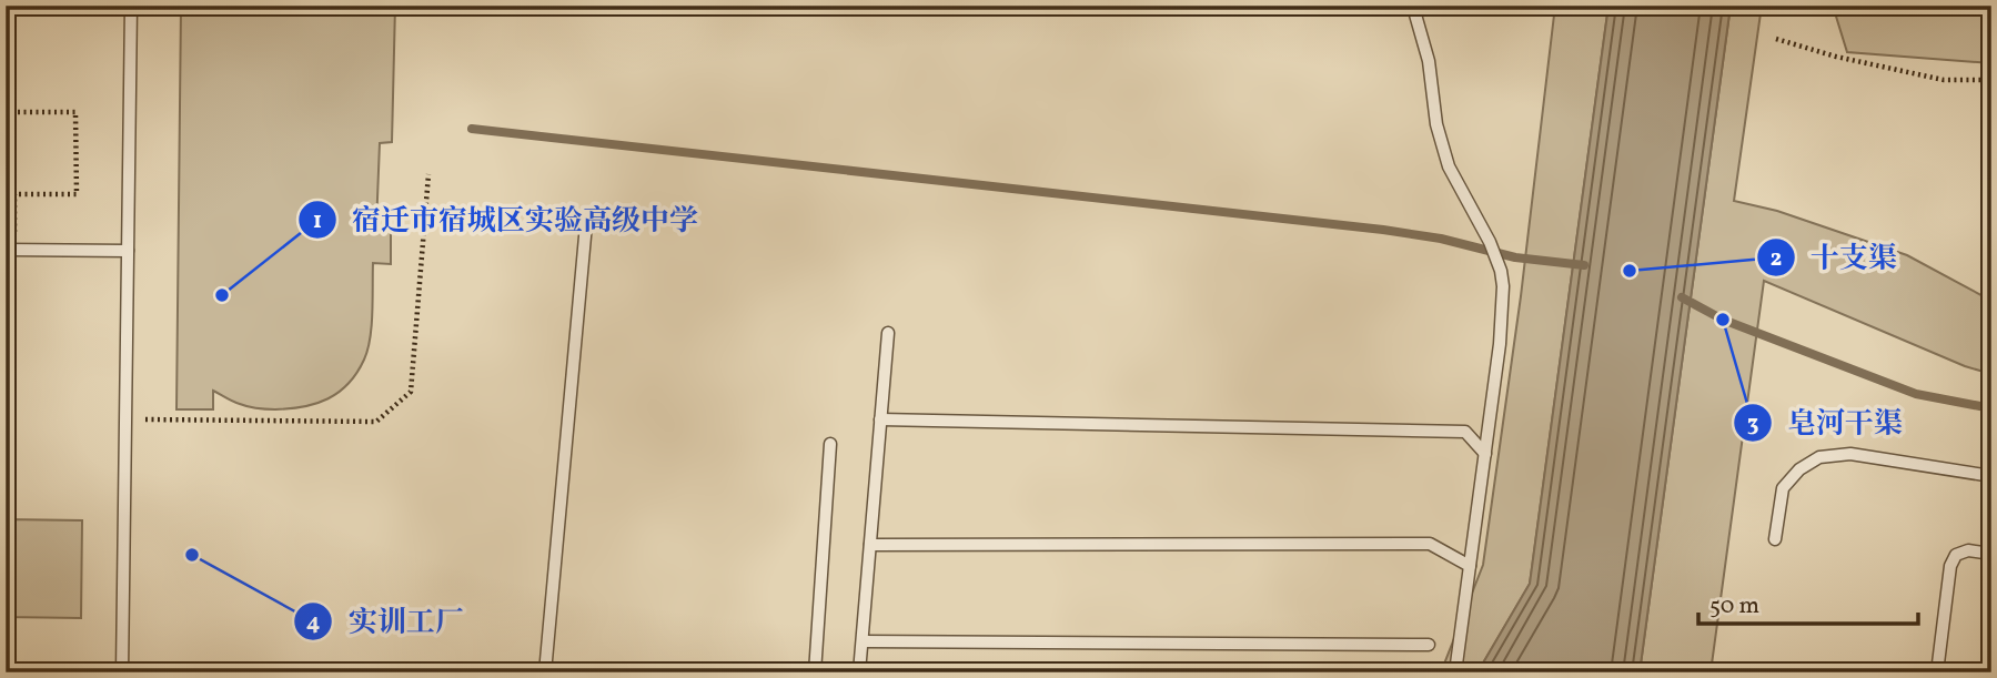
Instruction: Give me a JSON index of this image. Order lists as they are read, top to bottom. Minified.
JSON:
{"places":["十支渠","宿迁市宿城区实验高级中学","皂河干渠","实训工厂"],"scale_bar":"50 m"}
